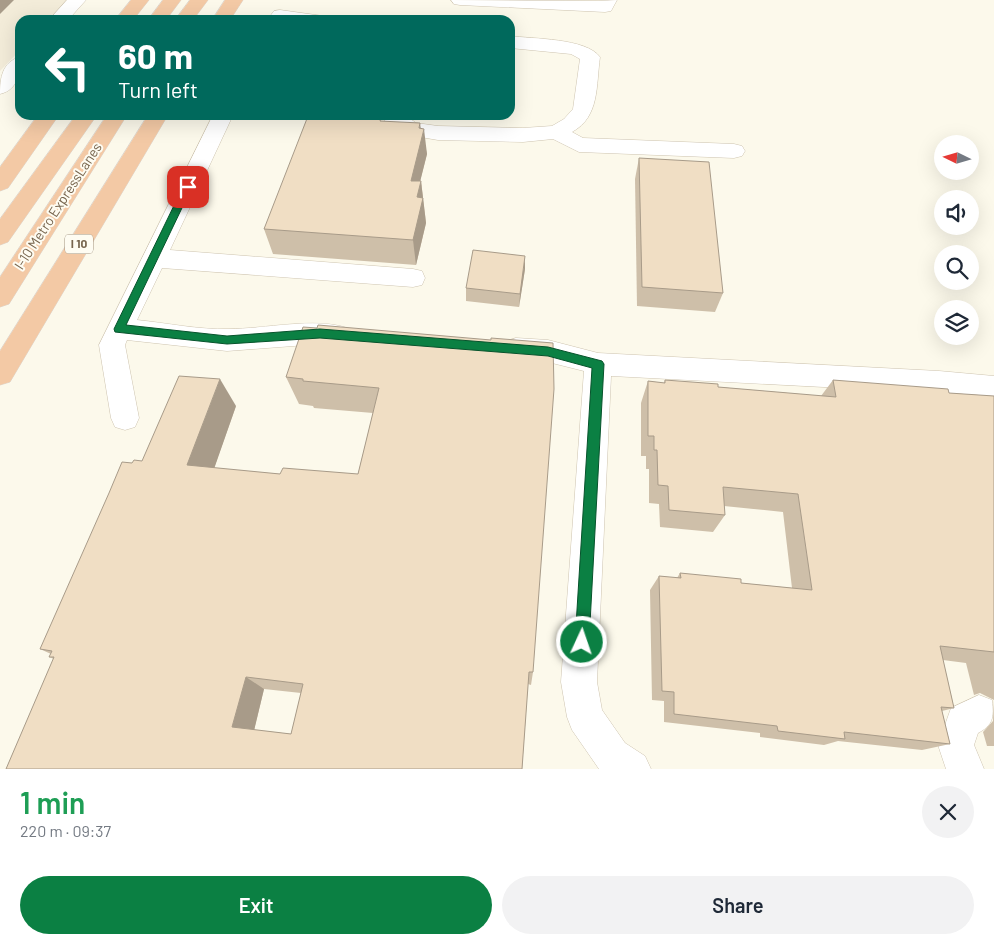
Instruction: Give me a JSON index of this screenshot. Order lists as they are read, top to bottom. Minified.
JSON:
{"streets":{"highway":["I-10 Metro ExpressLanes","I 10"]},"north":"left","page":{"turn":["60 m","Turn left"],"heading":["1 min","220 m · 09:37"],"buttons":["Exit","Share"]}}
